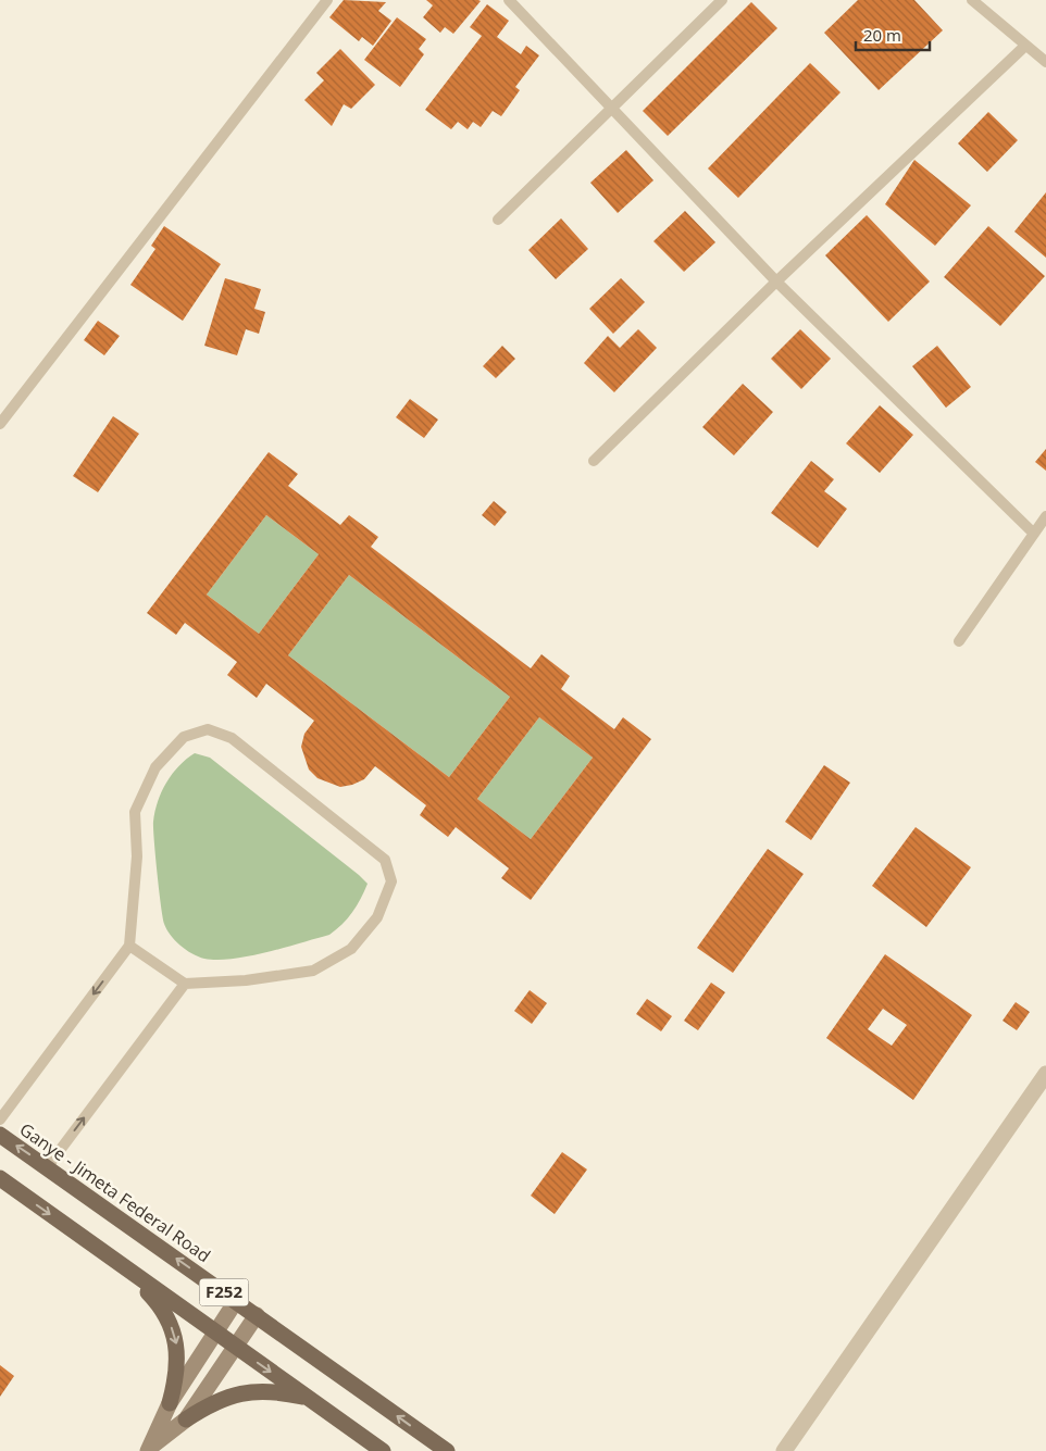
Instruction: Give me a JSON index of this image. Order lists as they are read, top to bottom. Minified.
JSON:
{"streets":{"main road":["Ganye - Jimeta Federal Road","F252"]},"scale_bar":"20 m"}
